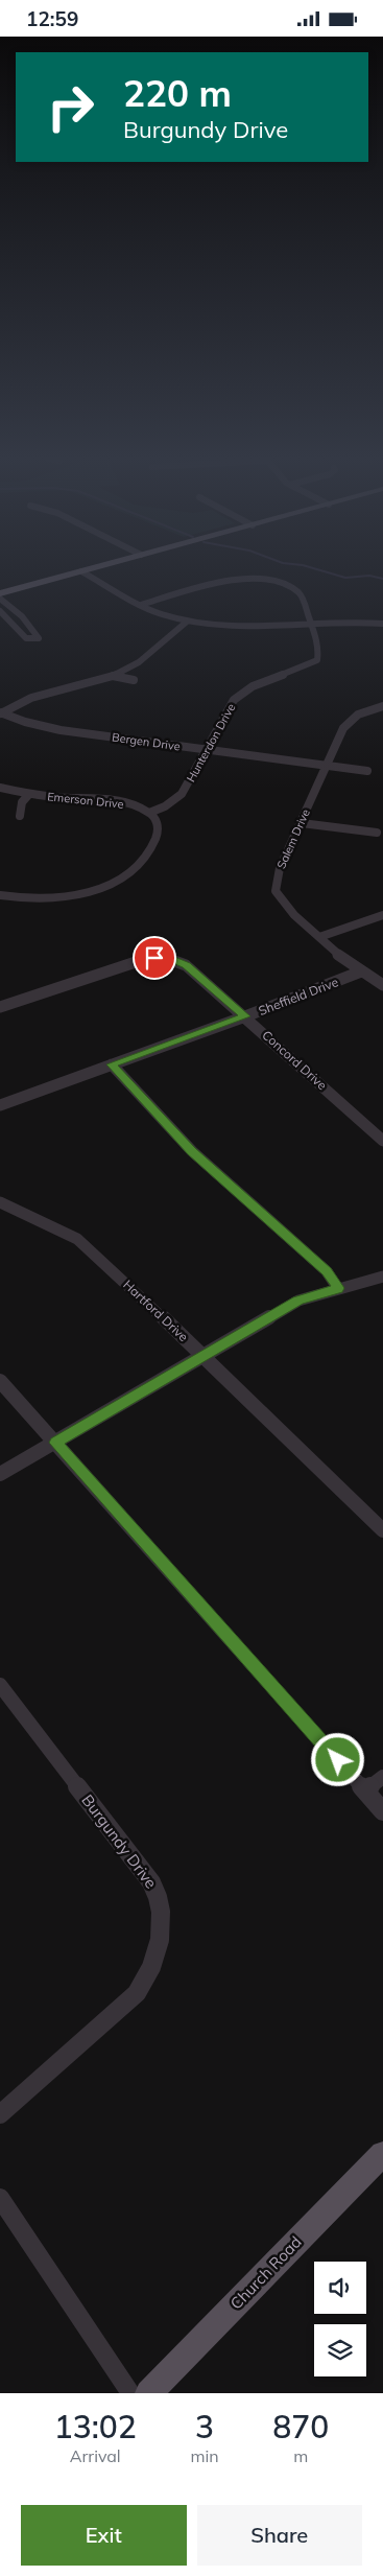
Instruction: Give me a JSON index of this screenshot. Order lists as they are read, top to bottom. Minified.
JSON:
{"streets":{"main road":["Church Road"],"street":["Bergen Drive","Hunterdon Drive","Emerson Drive","Salem Drive","Sheffield Drive","Concord Drive","Hartford Drive","Burgundy Drive"]},"crossings":[["Bergen Drive","Hunterdon Drive"],["Bergen Drive","Salem Drive"],["Hunterdon Drive","Emerson Drive"],["Salem Drive","Sheffield Drive"],["Sheffield Drive","Concord Drive"]],"page":{"status":"12:59","turn":["220 m","Burgundy Drive"],"eta":["13:02","Arrival","3","min","870","m"],"buttons":["Exit","Share"]}}
